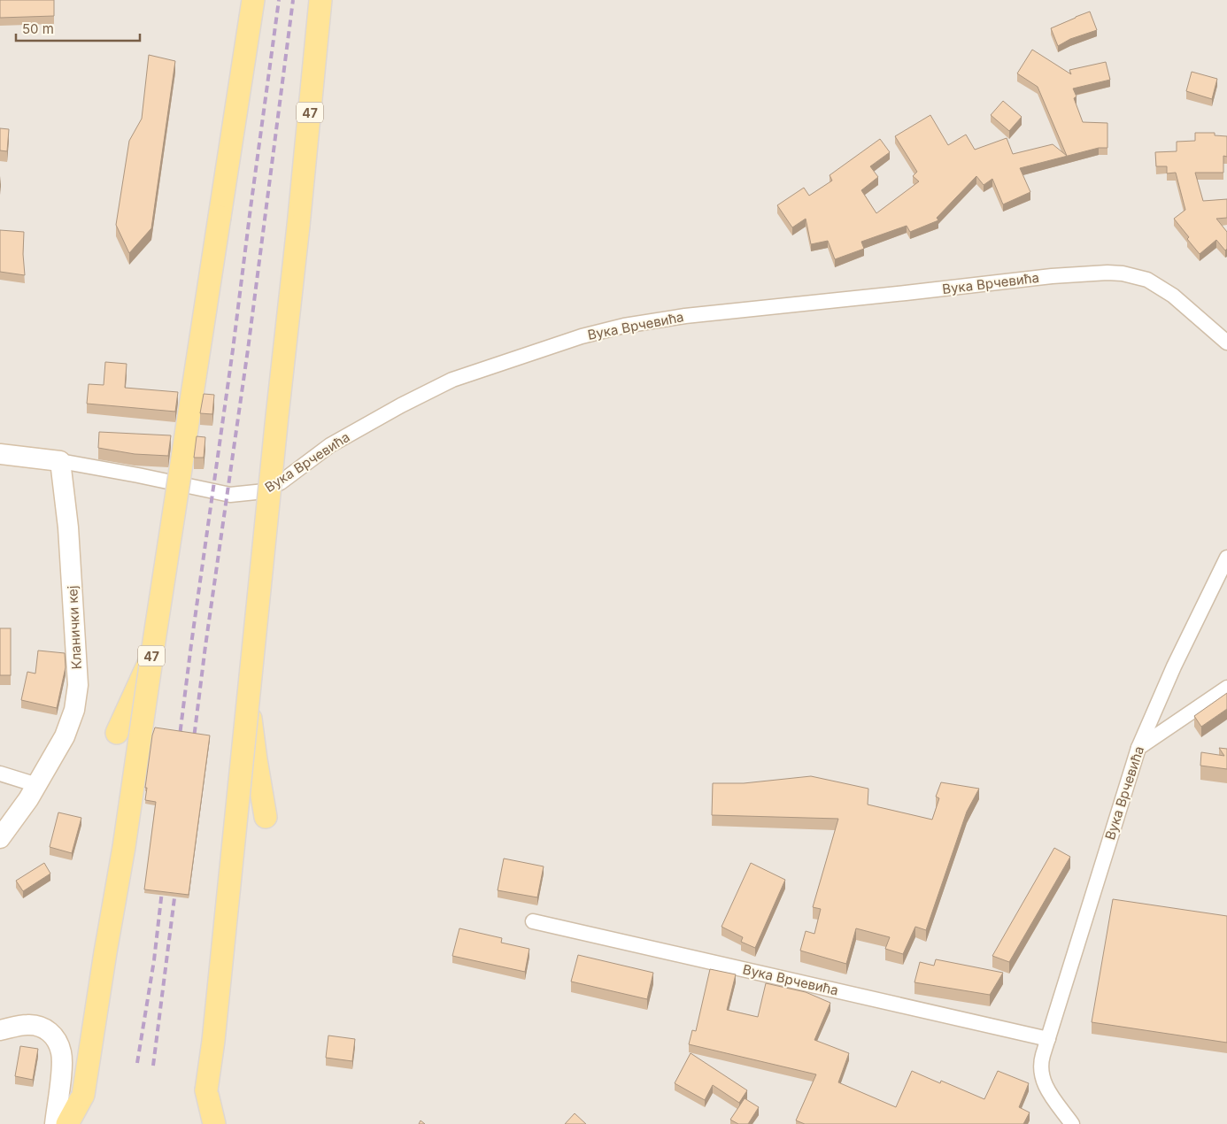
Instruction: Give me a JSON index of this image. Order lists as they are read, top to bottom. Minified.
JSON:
{"streets":{"main road":["47","Кланички кеј"],"street":["Вука Врчевића"]},"crossings":[["Вука Врчевића","Кланички кеј"]],"scale_bar":"50 m"}
